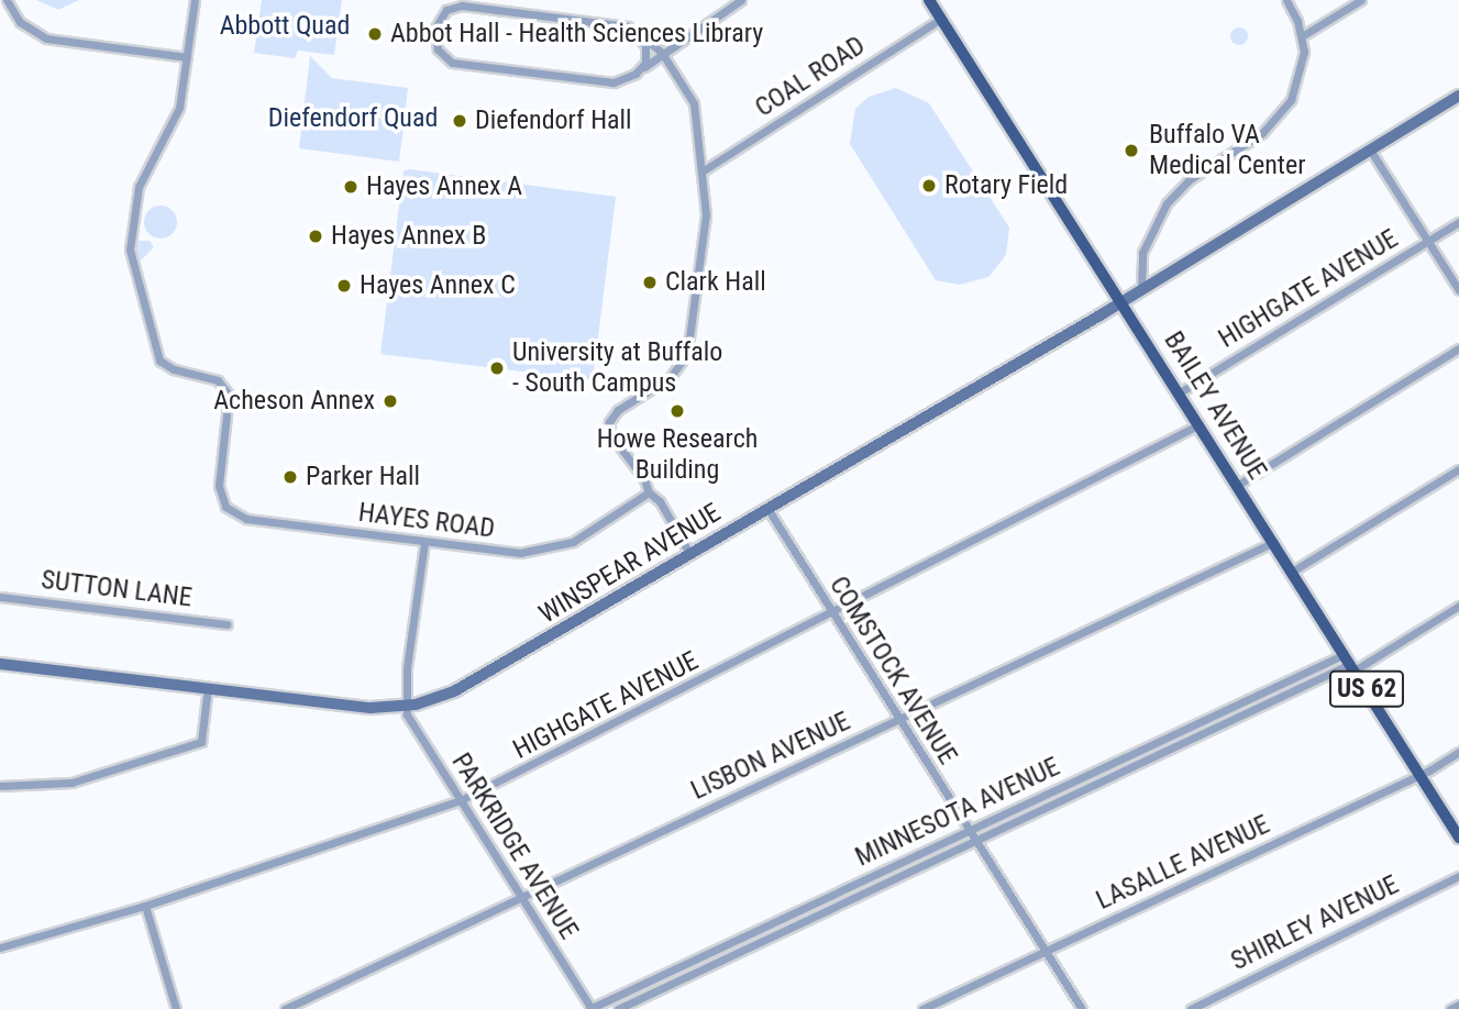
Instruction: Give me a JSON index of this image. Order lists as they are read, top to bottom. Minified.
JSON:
{"streets":{"main road":["BAILEY AVENUE","US 62"],"street":["COAL ROAD","HIGHGATE AVENUE","HAYES ROAD","WINSPEAR AVENUE","SUTTON LANE","COMSTOCK AVENUE","LISBON AVENUE","MINNESOTA AVENUE","PARKRIDGE AVENUE","LASALLE AVENUE","SHIRLEY AVENUE"]},"crossings":[["COAL ROAD","BAILEY AVENUE"],["HIGHGATE AVENUE","BAILEY AVENUE"],["HIGHGATE AVENUE","COMSTOCK AVENUE"],["HIGHGATE AVENUE","PARKRIDGE AVENUE"],["BAILEY AVENUE","WINSPEAR AVENUE"],["BAILEY AVENUE","LISBON AVENUE"],["BAILEY AVENUE","MINNESOTA AVENUE"],["BAILEY AVENUE","LASALLE AVENUE"],["WINSPEAR AVENUE","COMSTOCK AVENUE"],["WINSPEAR AVENUE","PARKRIDGE AVENUE"],["COMSTOCK AVENUE","LISBON AVENUE"],["COMSTOCK AVENUE","MINNESOTA AVENUE"],["COMSTOCK AVENUE","LASALLE AVENUE"],["LISBON AVENUE","PARKRIDGE AVENUE"],["MINNESOTA AVENUE","PARKRIDGE AVENUE"]],"parks":["Abbott Quad","Diefendorf Quad"],"places":["Abbot Hall - Health Sciences Library","Diefendorf Hall","Buffalo VA Medical Center","Rotary Field","Hayes Annex A","Hayes Annex B","Clark Hall","Hayes Annex C","University at Buffalo - South Campus","Acheson Annex","Howe Research Building","Parker Hall"]}
